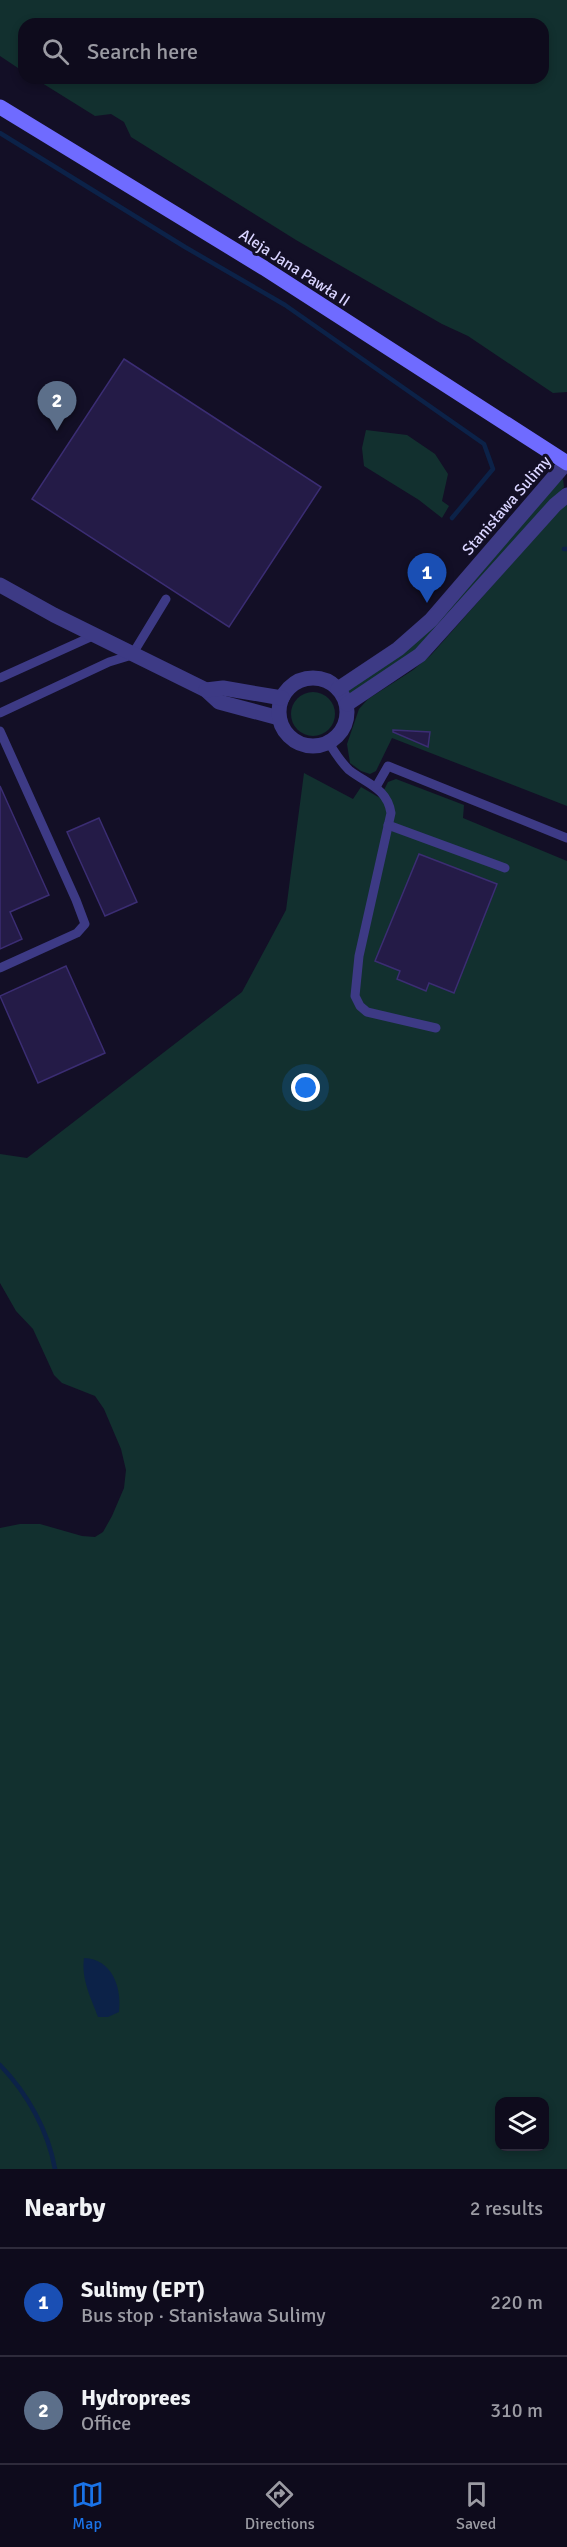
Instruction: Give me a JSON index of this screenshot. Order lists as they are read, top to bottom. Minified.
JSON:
{"streets":{"street":["Aleja Jana Pawła II","Stanisława Sulimy"]},"crossings":[["Aleja Jana Pawła II","Stanisława Sulimy"]],"page":{"search":"Search here","pins":["2","1"],"heading":["Nearby","2 results"],"list":[{"mark":"1","name":"Sulimy (EPT)","note":"Bus stop · Stanisława Sulimy","value":"220 m"},{"mark":"2","name":"Hydroprees","note":"Office","value":"310 m"}],"nav":["Map","Directions","Saved"]}}
